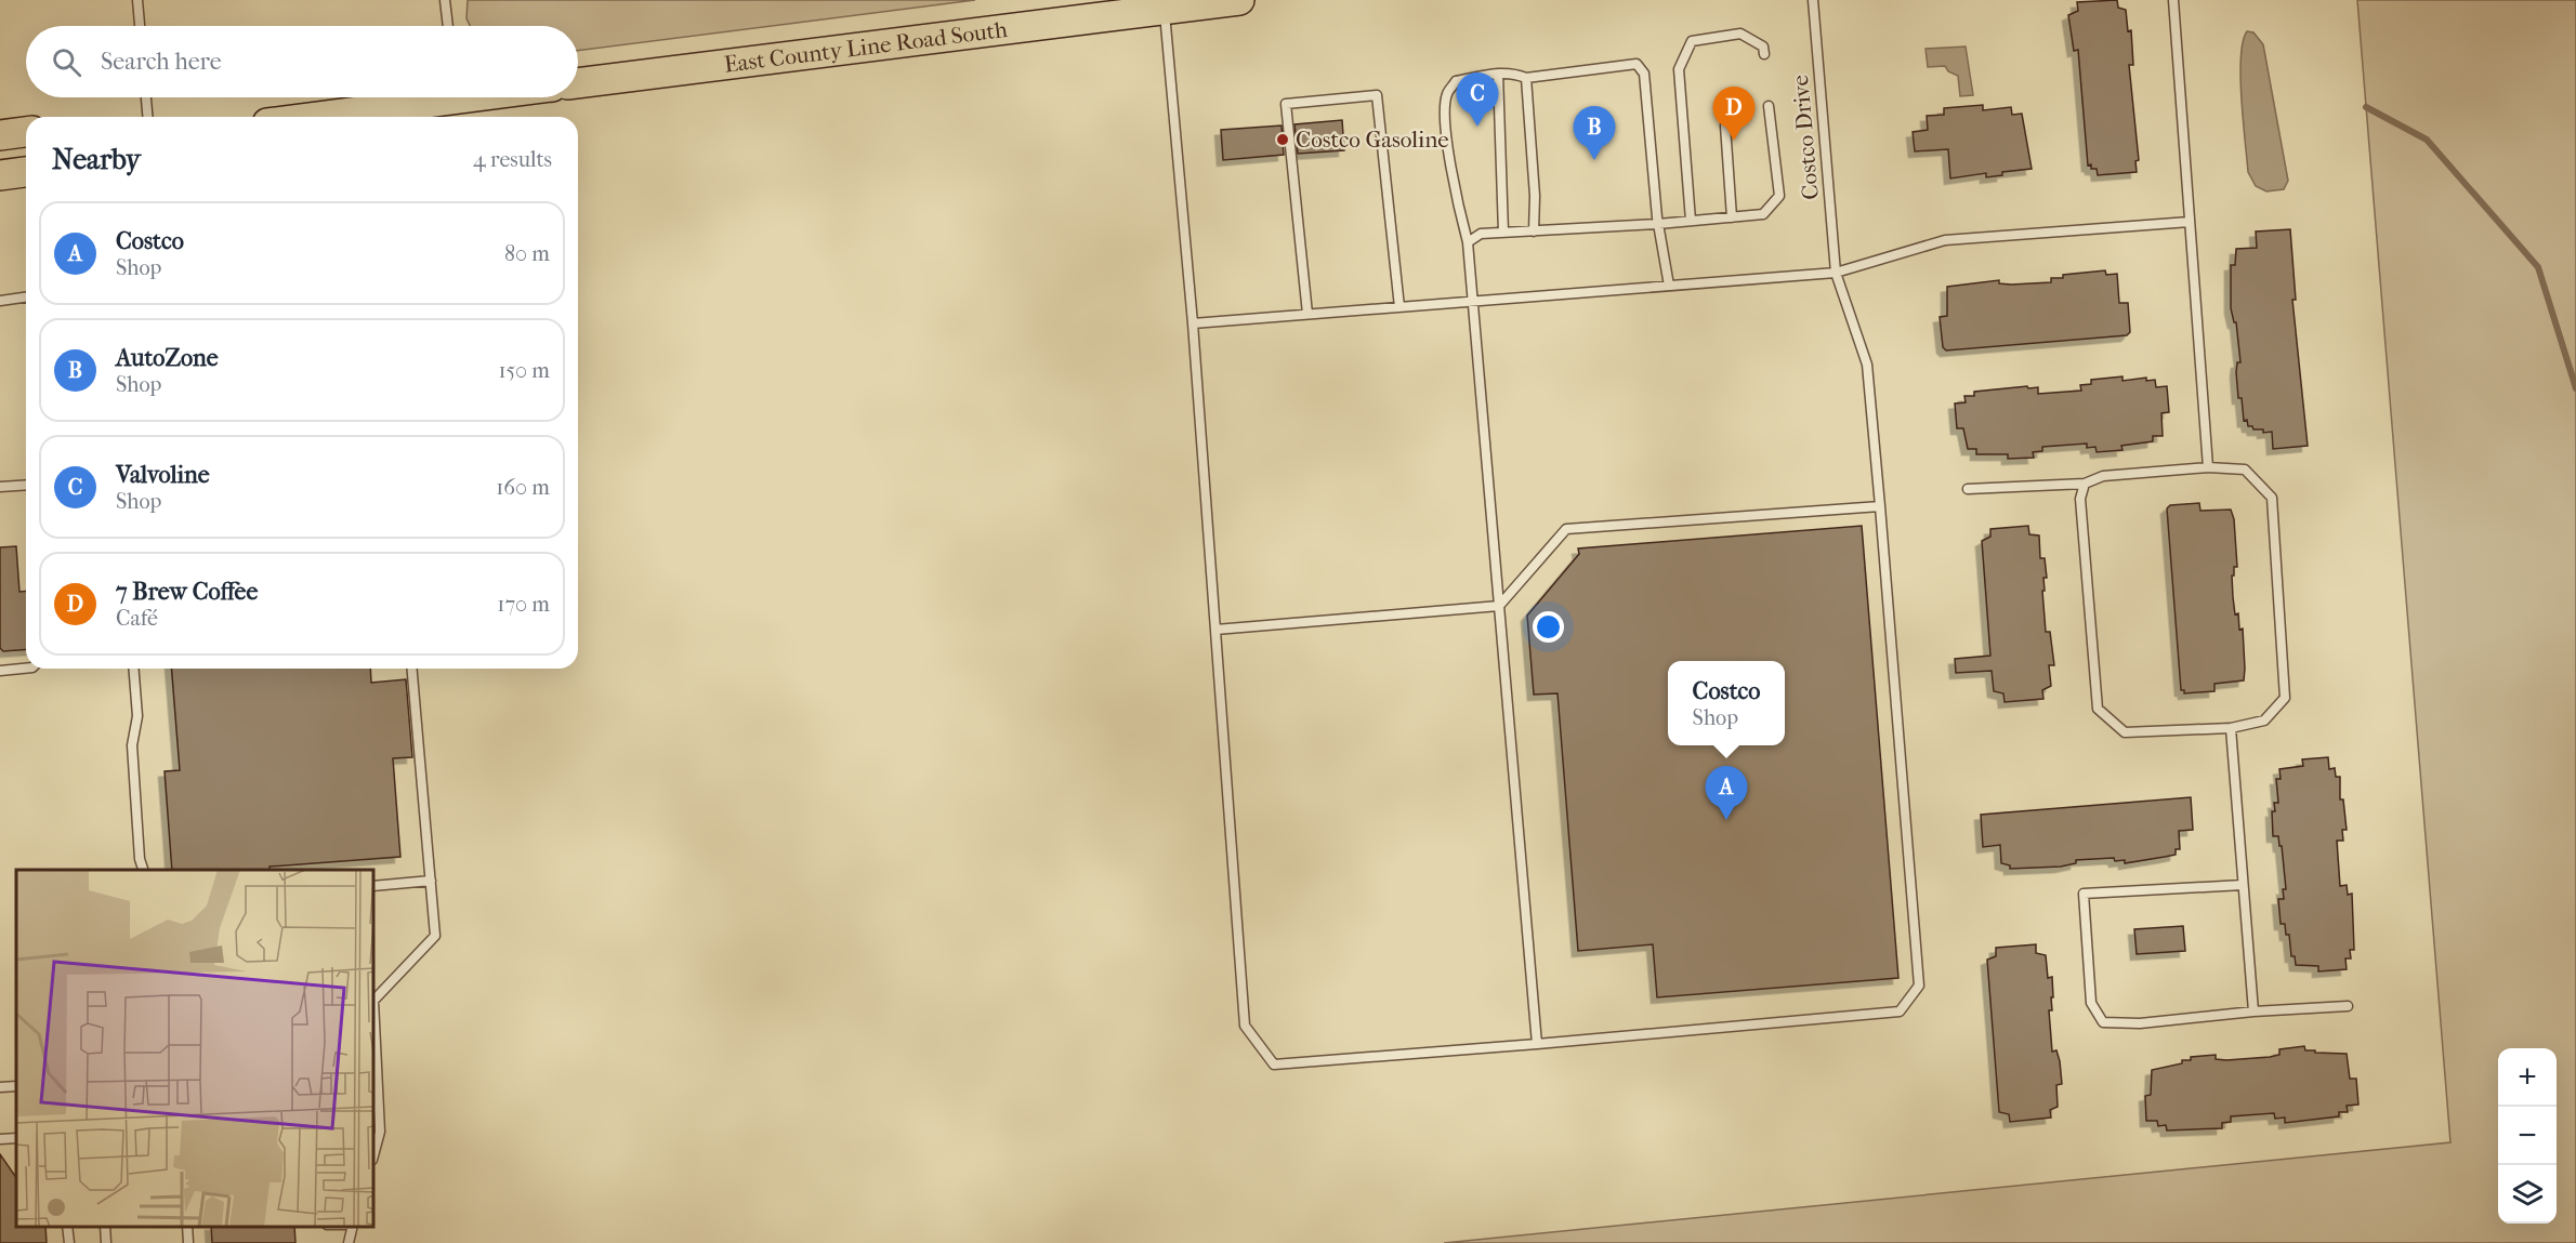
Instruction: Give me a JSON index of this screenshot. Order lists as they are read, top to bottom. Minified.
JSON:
{"streets":{"main road":["East County Line Road South"],"lane":["Costco Drive"]},"places":["Costco Gasoline"],"page":{"search":"Search here","pins":["C","D","B","A"],"heading":["Nearby","4 results"],"list":[{"mark":"A","name":"Costco","note":"Shop","value":"80 m"},{"mark":"B","name":"AutoZone","note":"Shop","value":"150 m"},{"mark":"C","name":"Valvoline","note":"Shop","value":"160 m"},{"mark":"D","name":"7 Brew Coffee","note":"Café","value":"170 m"}],"popup":["Costco","Shop"],"map_buttons":["+","−"]}}
